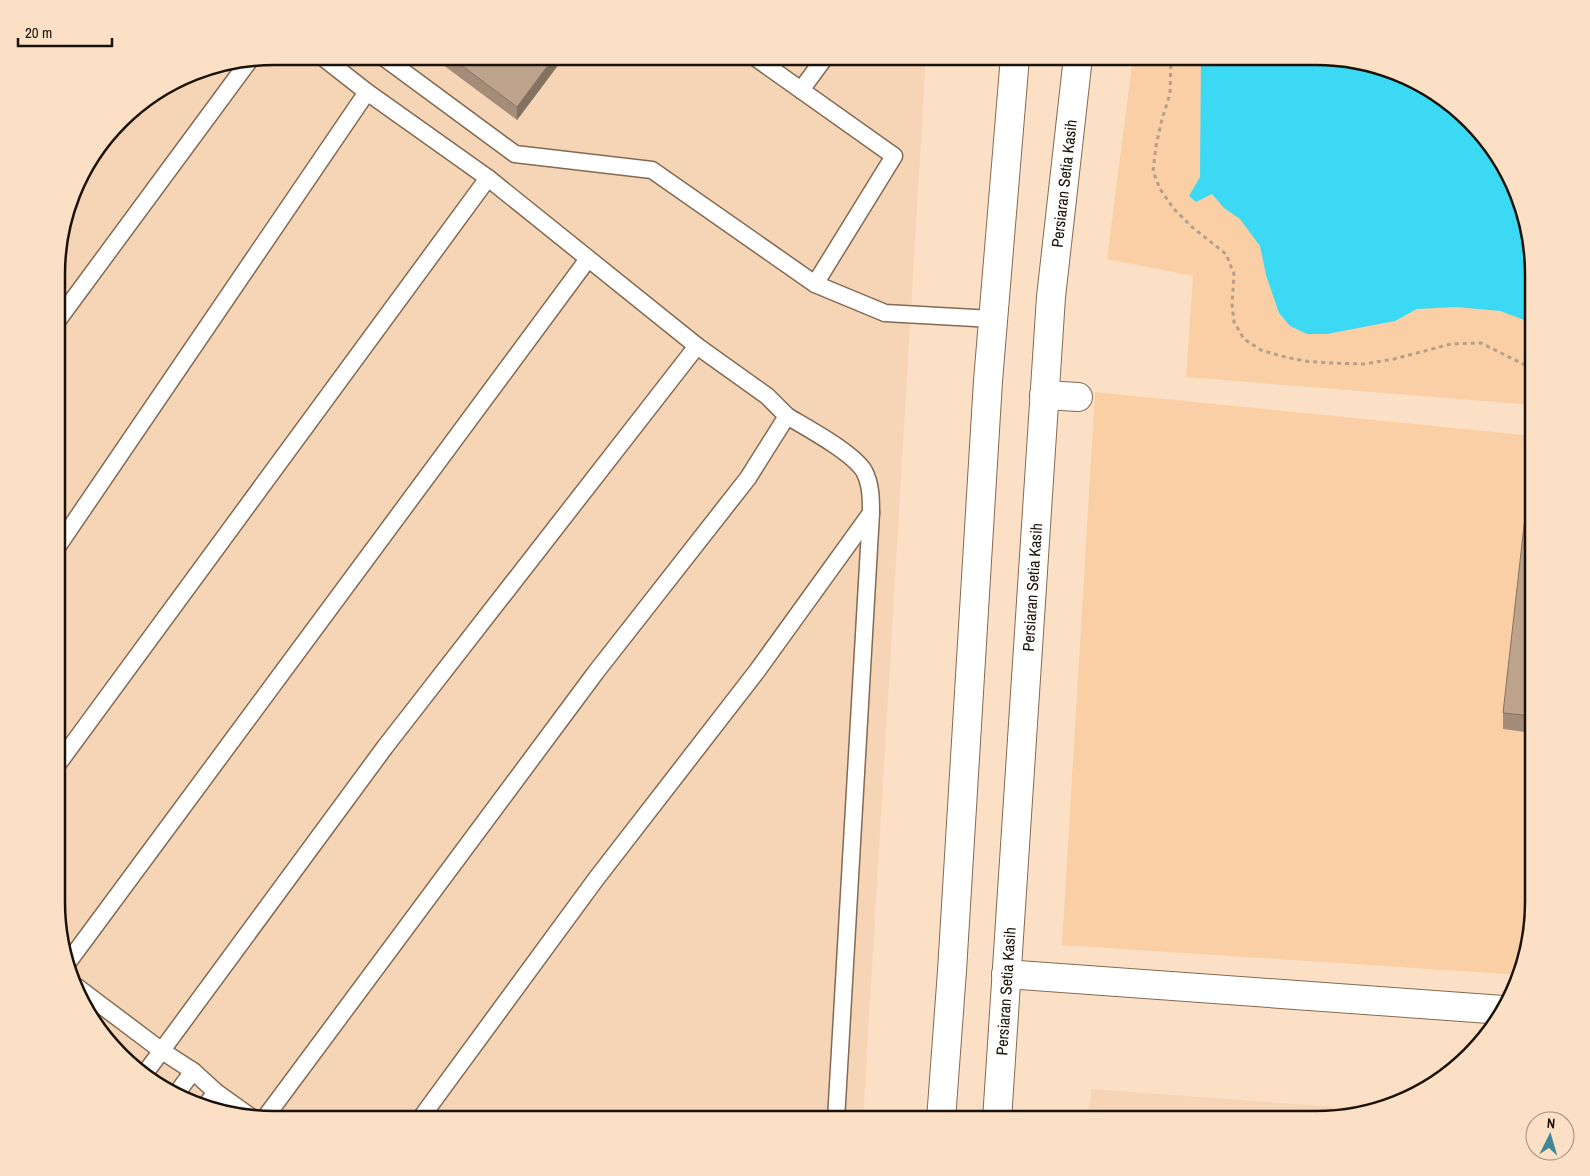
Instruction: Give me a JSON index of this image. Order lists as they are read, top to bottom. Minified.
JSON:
{"streets":{"street":["Persiaran Setia Kasih"]},"scale_bar":"20 m","north":"top"}
